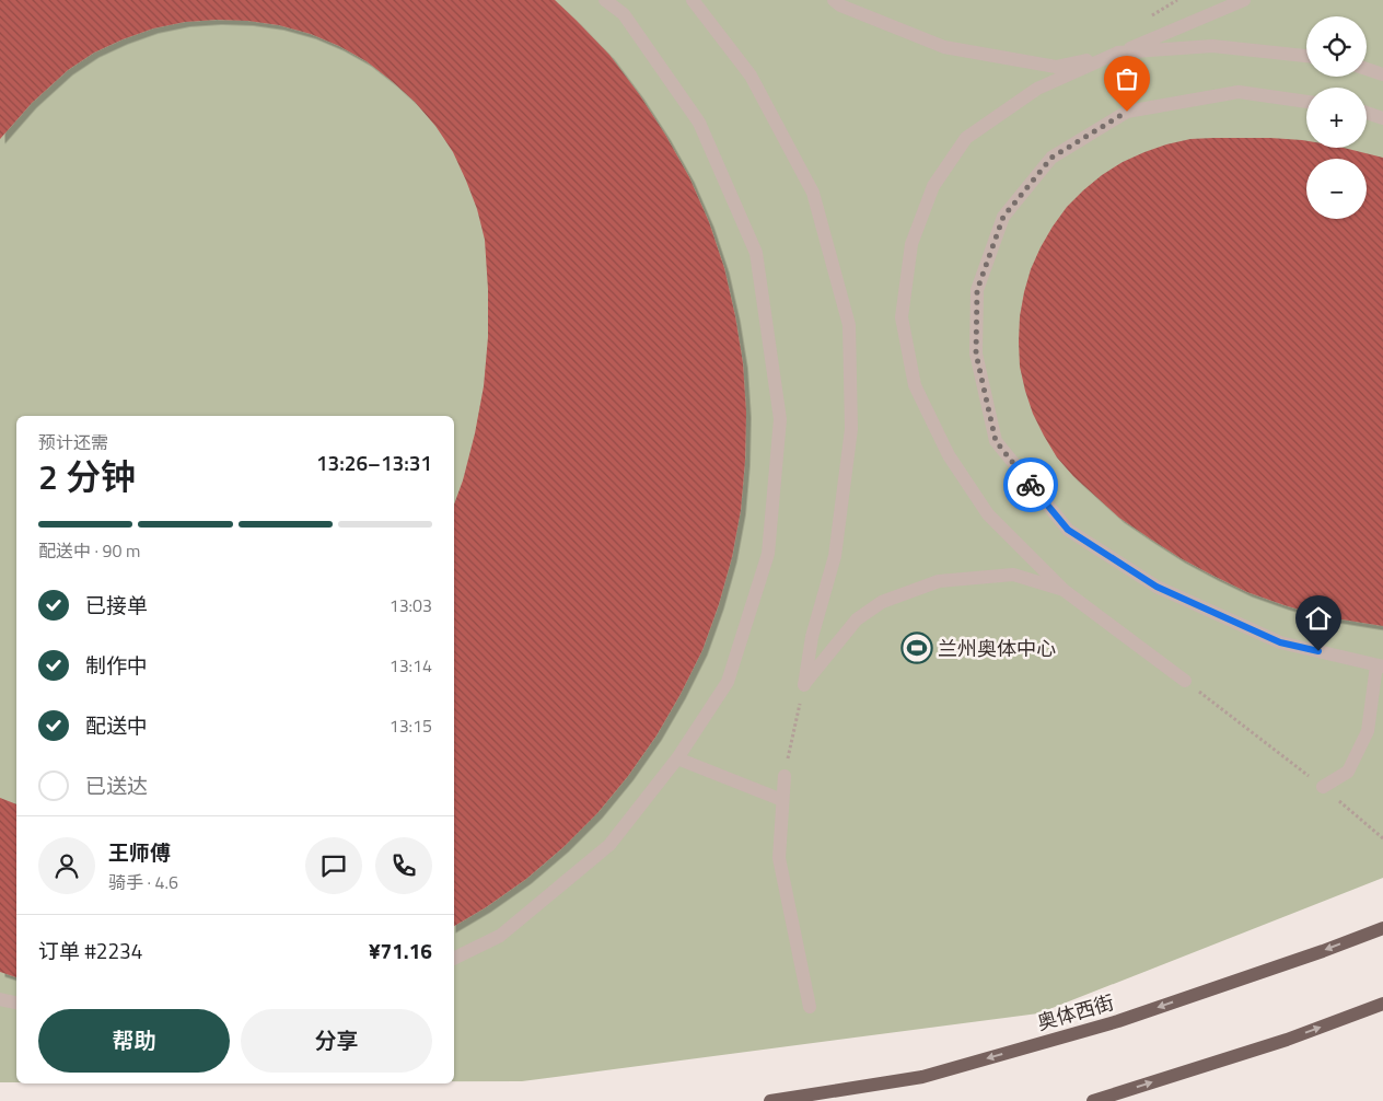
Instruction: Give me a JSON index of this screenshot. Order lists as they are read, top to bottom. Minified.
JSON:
{"streets":{"main road":["奥体西街"]},"places":{"sports":["兰州奥体中心"]},"page":{"map_buttons":["+","−"],"heading":["2 分钟","预计还需","13:26–13:31"],"panel":["王师傅","骑手 · 4.6","订单 #2234","¥71.16"],"bar":"配送中 · 90 m","list":[["已接单","13:03"],["制作中","13:14"],["配送中","13:15"],"已送达"],"buttons":["帮助","分享"]}}
